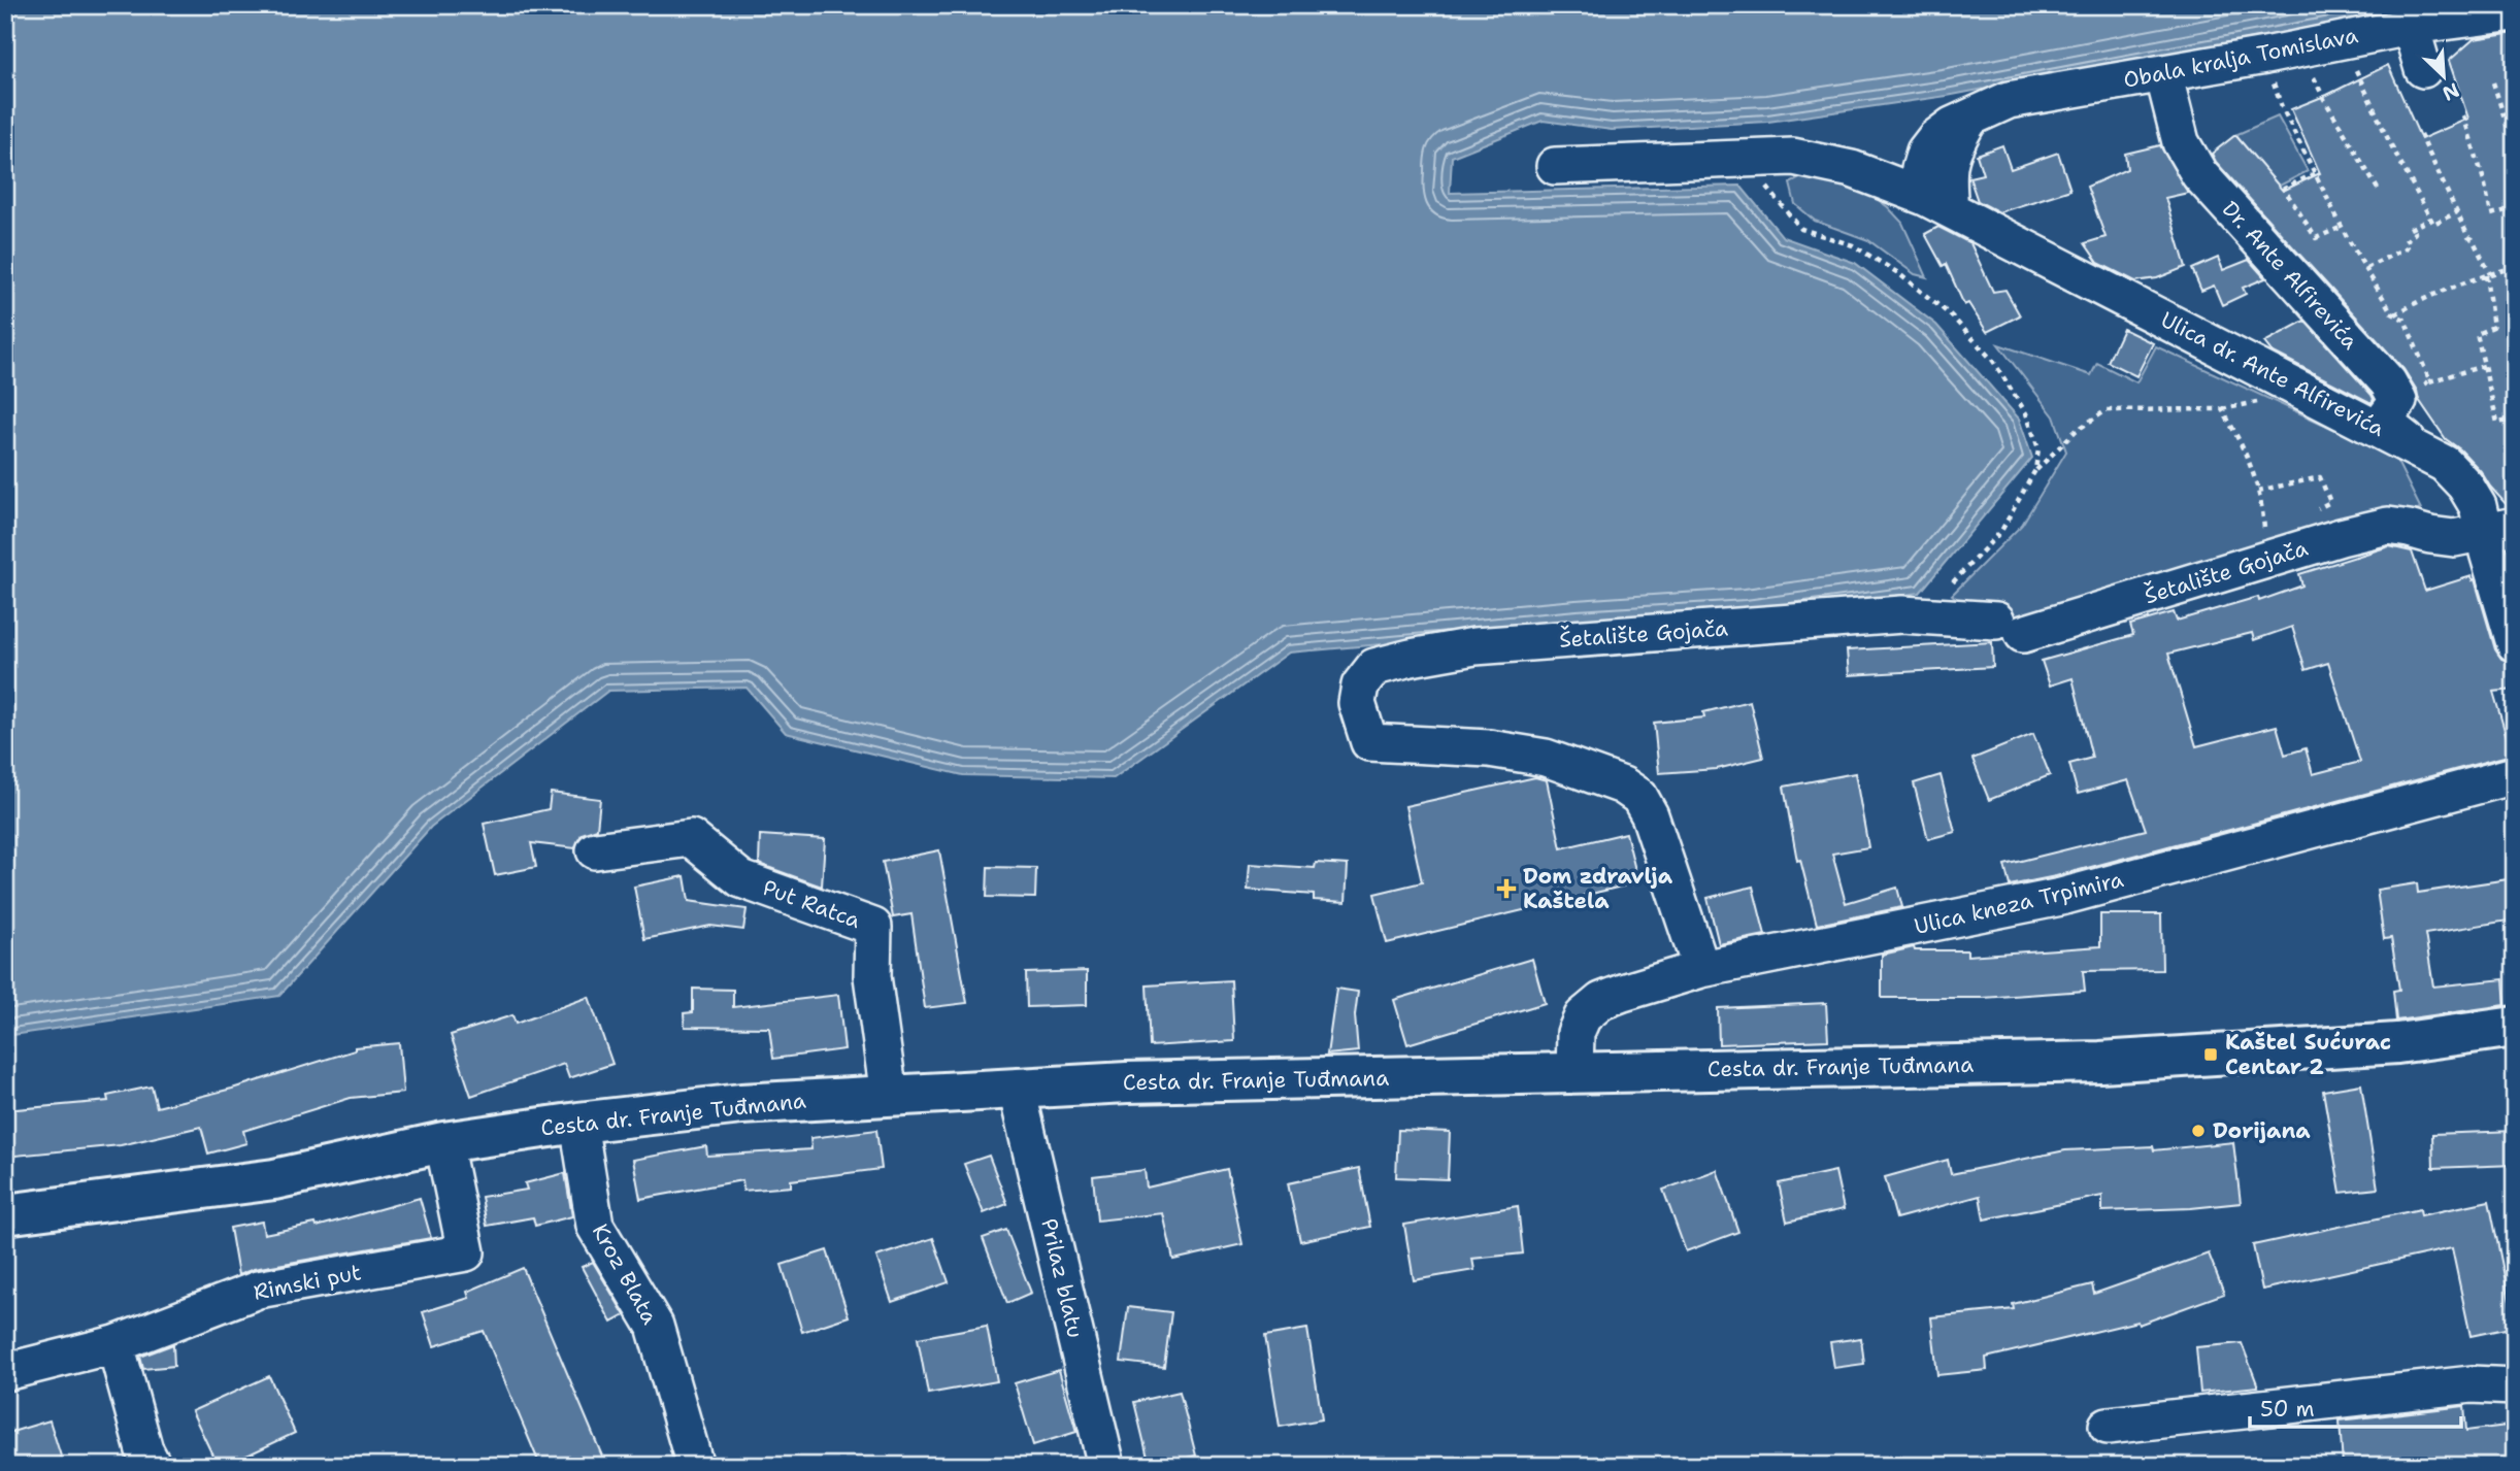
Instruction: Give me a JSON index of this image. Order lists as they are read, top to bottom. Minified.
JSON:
{"streets":{"main road":["Cesta dr. Franje Tuđmana"],"street":["Obala kralja Tomislava","Dr. Ante Alfirevića","Ulica dr. Ante Alfirevića","Šetalište Gojača","Ulica kneza Trpimira","Put Ratca","Kroz Blata","Prilaz blatu","Rimski put"]},"crossings":[["Obala kralja Tomislava","Dr. Ante Alfirevića"],["Obala kralja Tomislava","Ulica dr. Ante Alfirevića"],["Ulica dr. Ante Alfirevića","Šetalište Gojača"],["Šetalište Gojača","Ulica kneza Trpimira"],["Ulica kneza Trpimira","Cesta dr. Franje Tuđmana"],["Put Ratca","Cesta dr. Franje Tuđmana"],["Cesta dr. Franje Tuđmana","Kroz Blata"],["Cesta dr. Franje Tuđmana","Prilaz blatu"],["Cesta dr. Franje Tuđmana","Rimski put"]],"places":{"health":["Dom zdravlja Kaštela"],"transit":["Kaštel Sućurac Centar 2"],"other":["Dorijana"]},"scale_bar":"50 m","north":"bottom right"}
